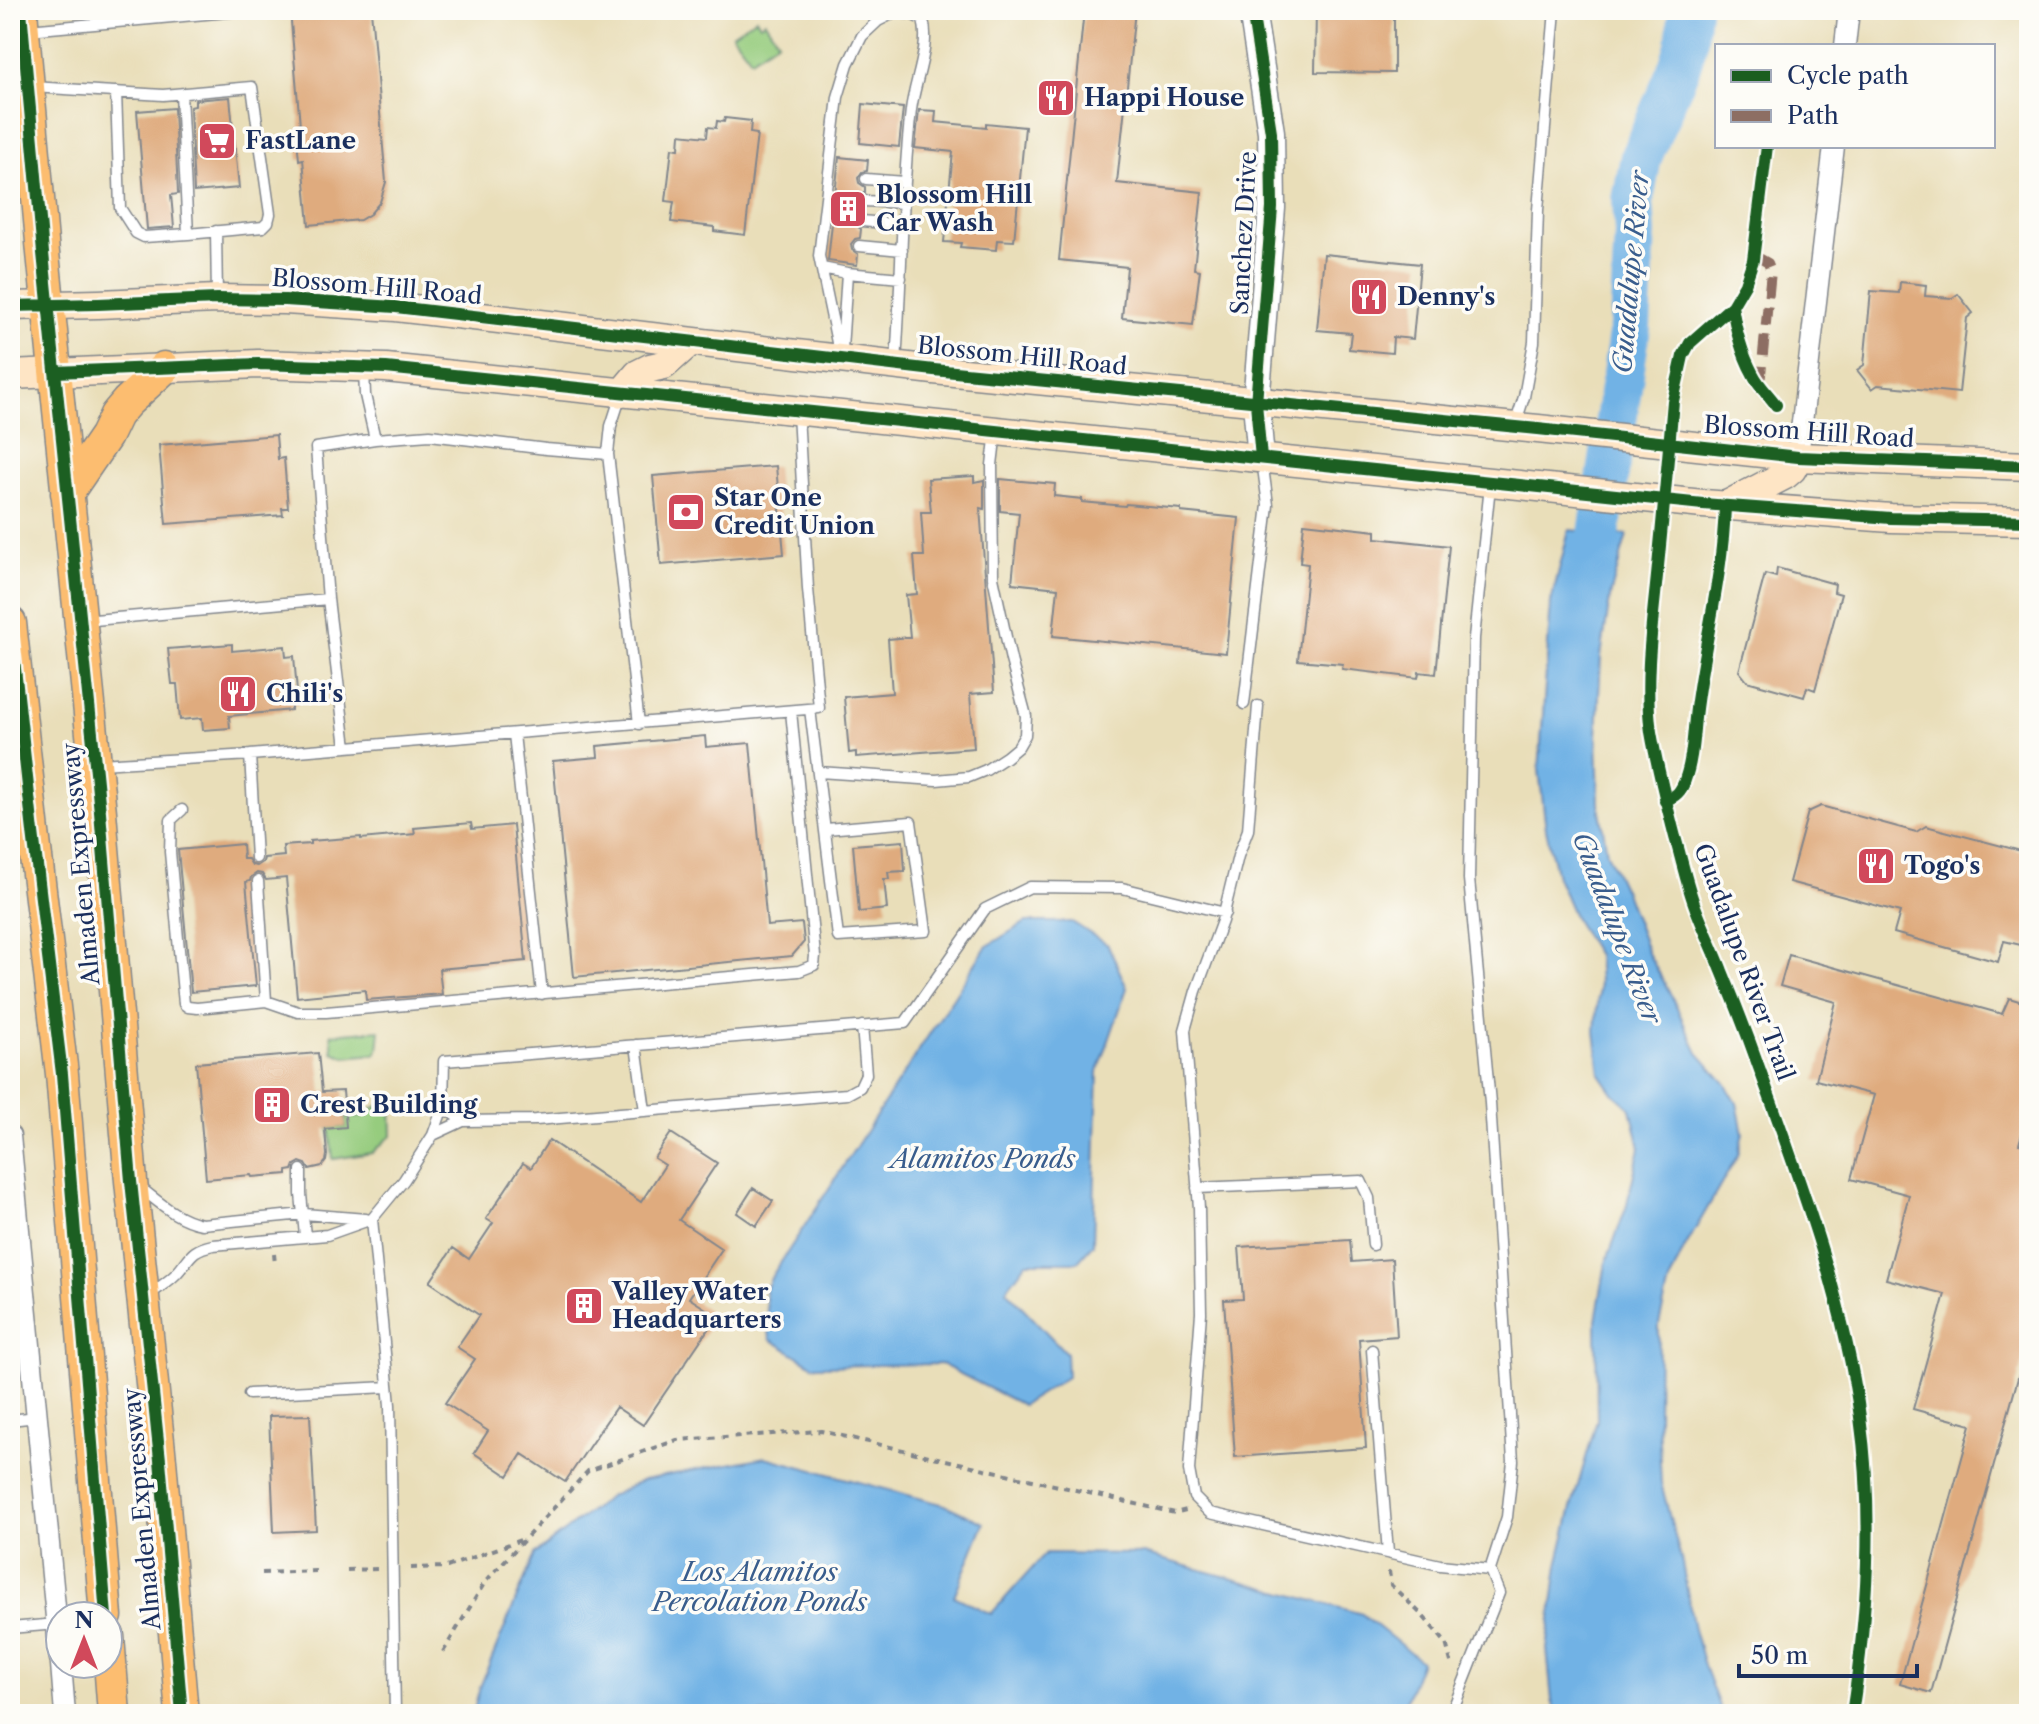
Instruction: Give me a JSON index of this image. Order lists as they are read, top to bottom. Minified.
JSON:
{"streets":{"main road":["Blossom Hill Road","Almaden Expressway"],"street":["Sanchez Drive"],"cycle path":["Guadalupe River Trail"]},"crossings":[["Sanchez Drive","Blossom Hill Road"],["Blossom Hill Road","Almaden Expressway"]],"water":["Guadalupe River","Alamitos Ponds","Los Alamitos Percolation Ponds"],"places":{"restaurant":["Happi House","Denny's","Chili's","Togo's"],"supermarket":["FastLane"],"building":["Blossom Hill Car Wash","Crest Building","Valley Water Headquarters"],"bank":["Star One Credit Union"]},"legend":["Cycle path","Path"],"scale_bar":"50 m","north":"top"}
